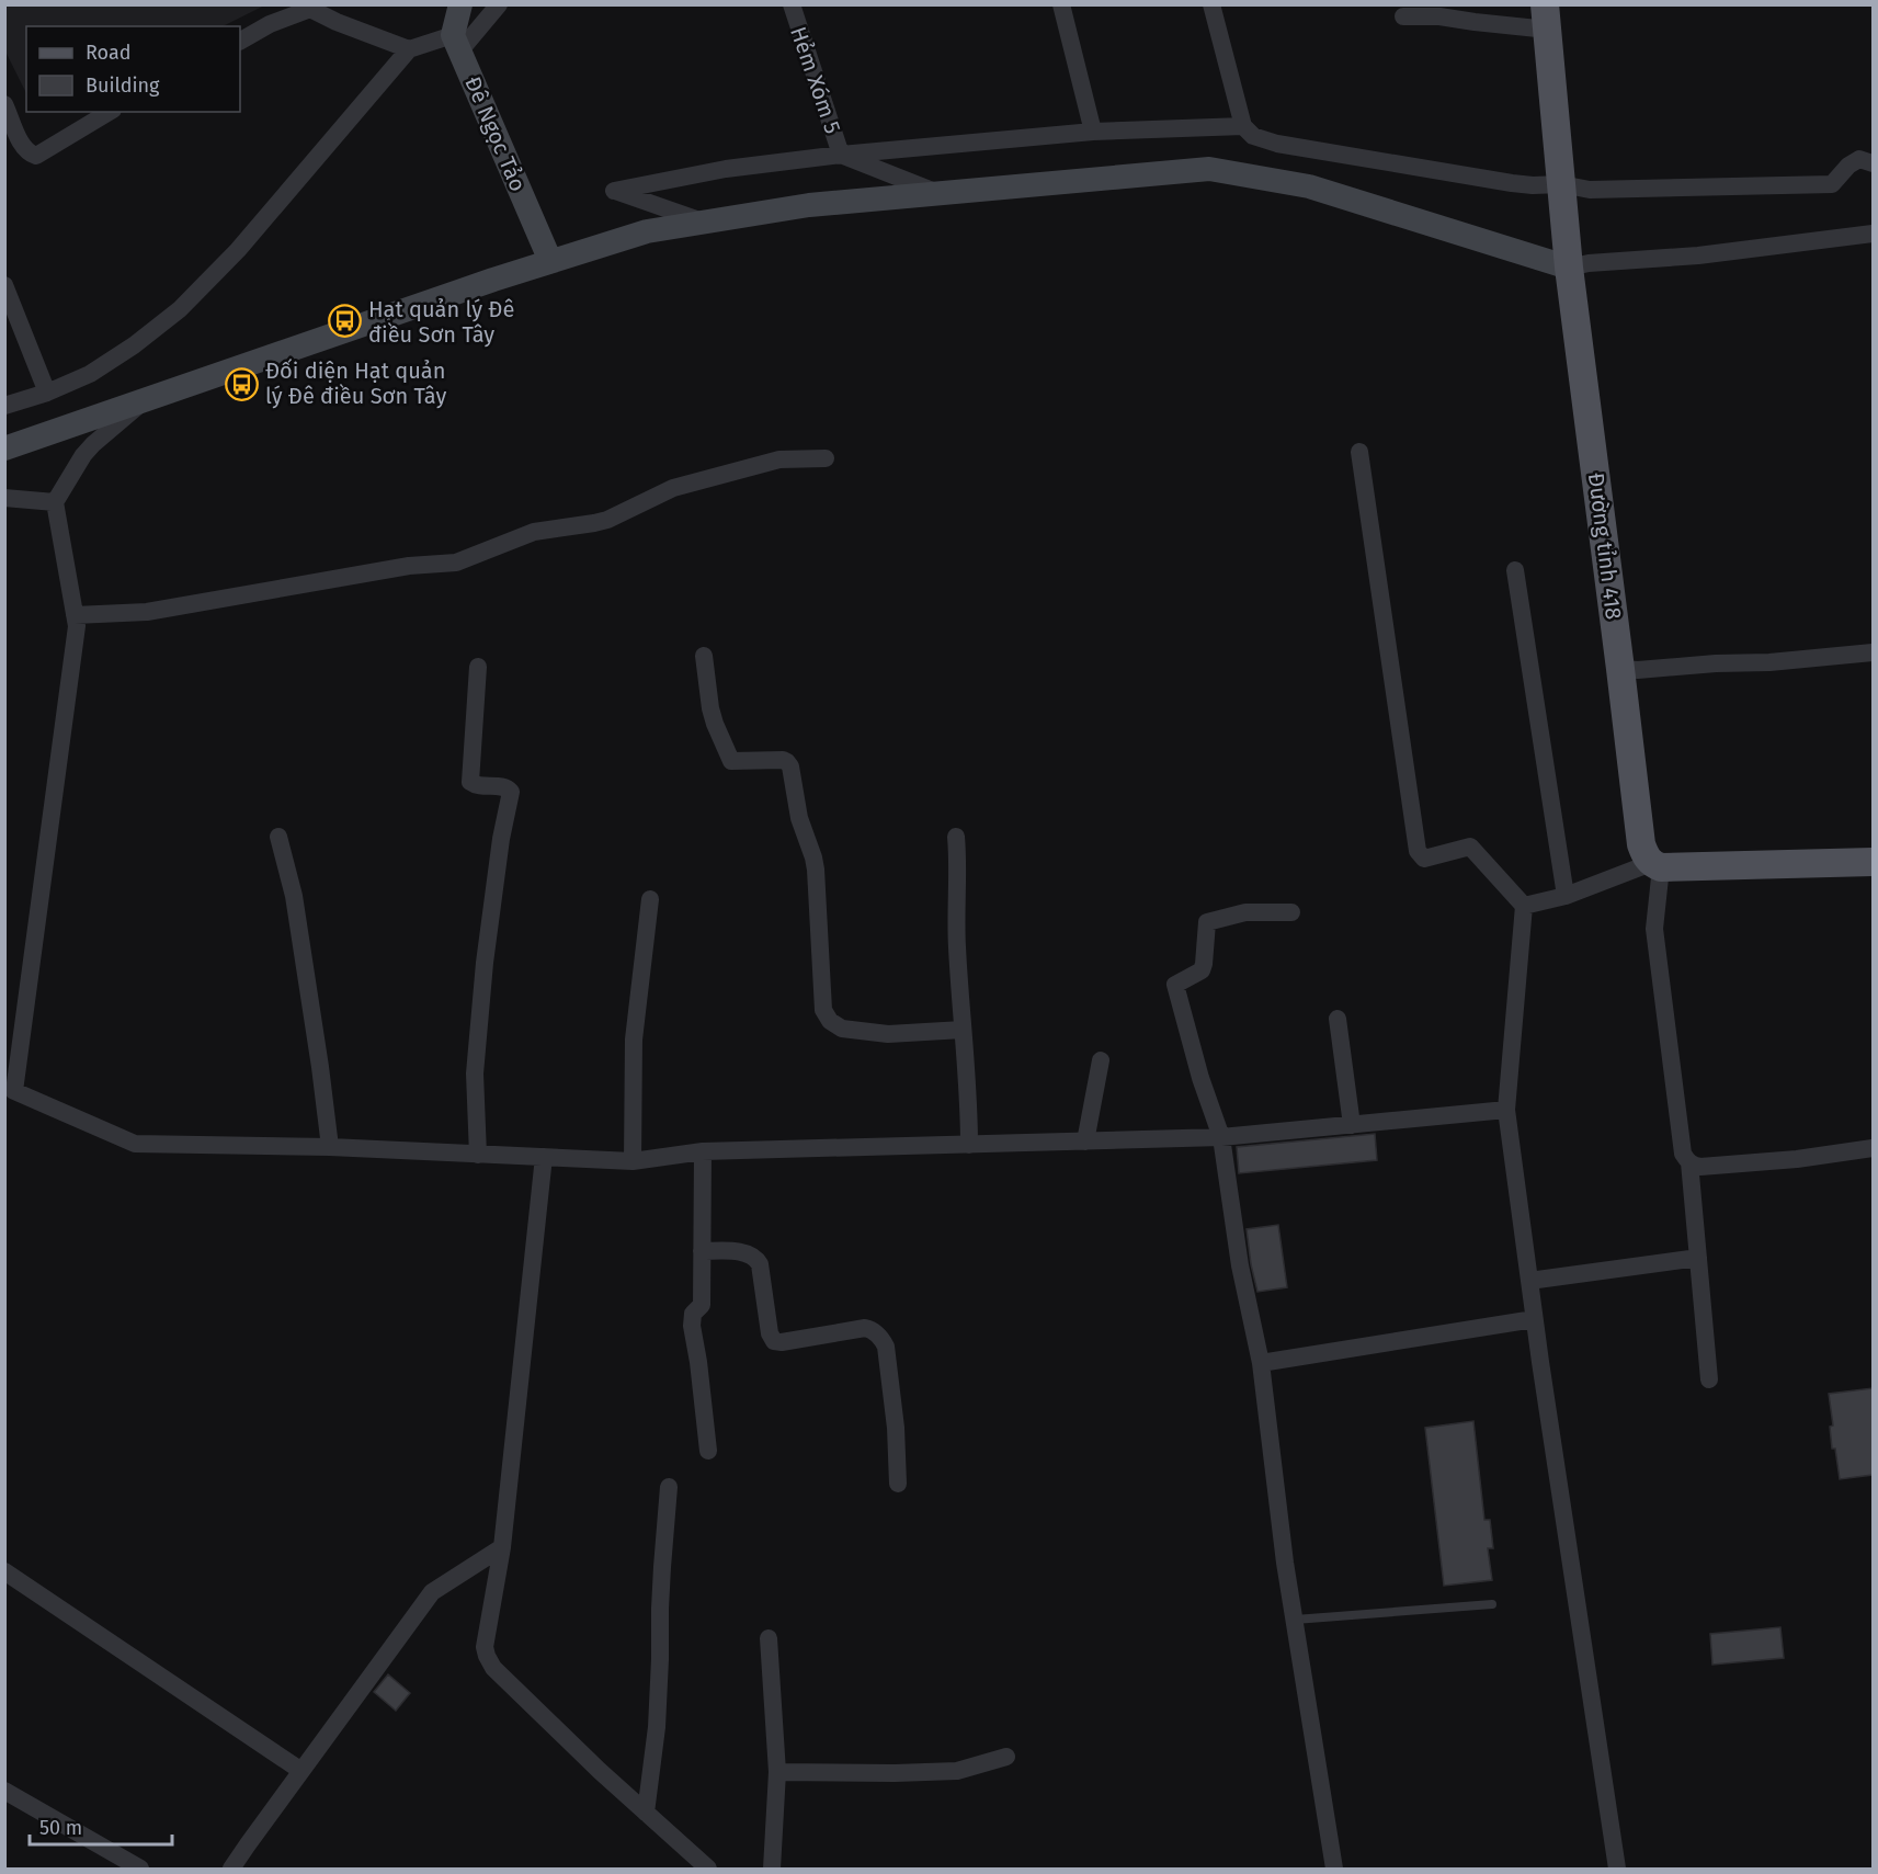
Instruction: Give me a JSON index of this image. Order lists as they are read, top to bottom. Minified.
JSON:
{"streets":{"main road":["Đê Ngọc Tảo","Đường tỉnh 418"],"street":["Hẻm Xóm 5"]},"places":{"bus stop":["Hạt quản lý Đê điều Sơn Tây","Đối diện Hạt quản lý Đê điều Sơn Tây"]},"legend":["Road","Building"],"scale_bar":"50 m"}
